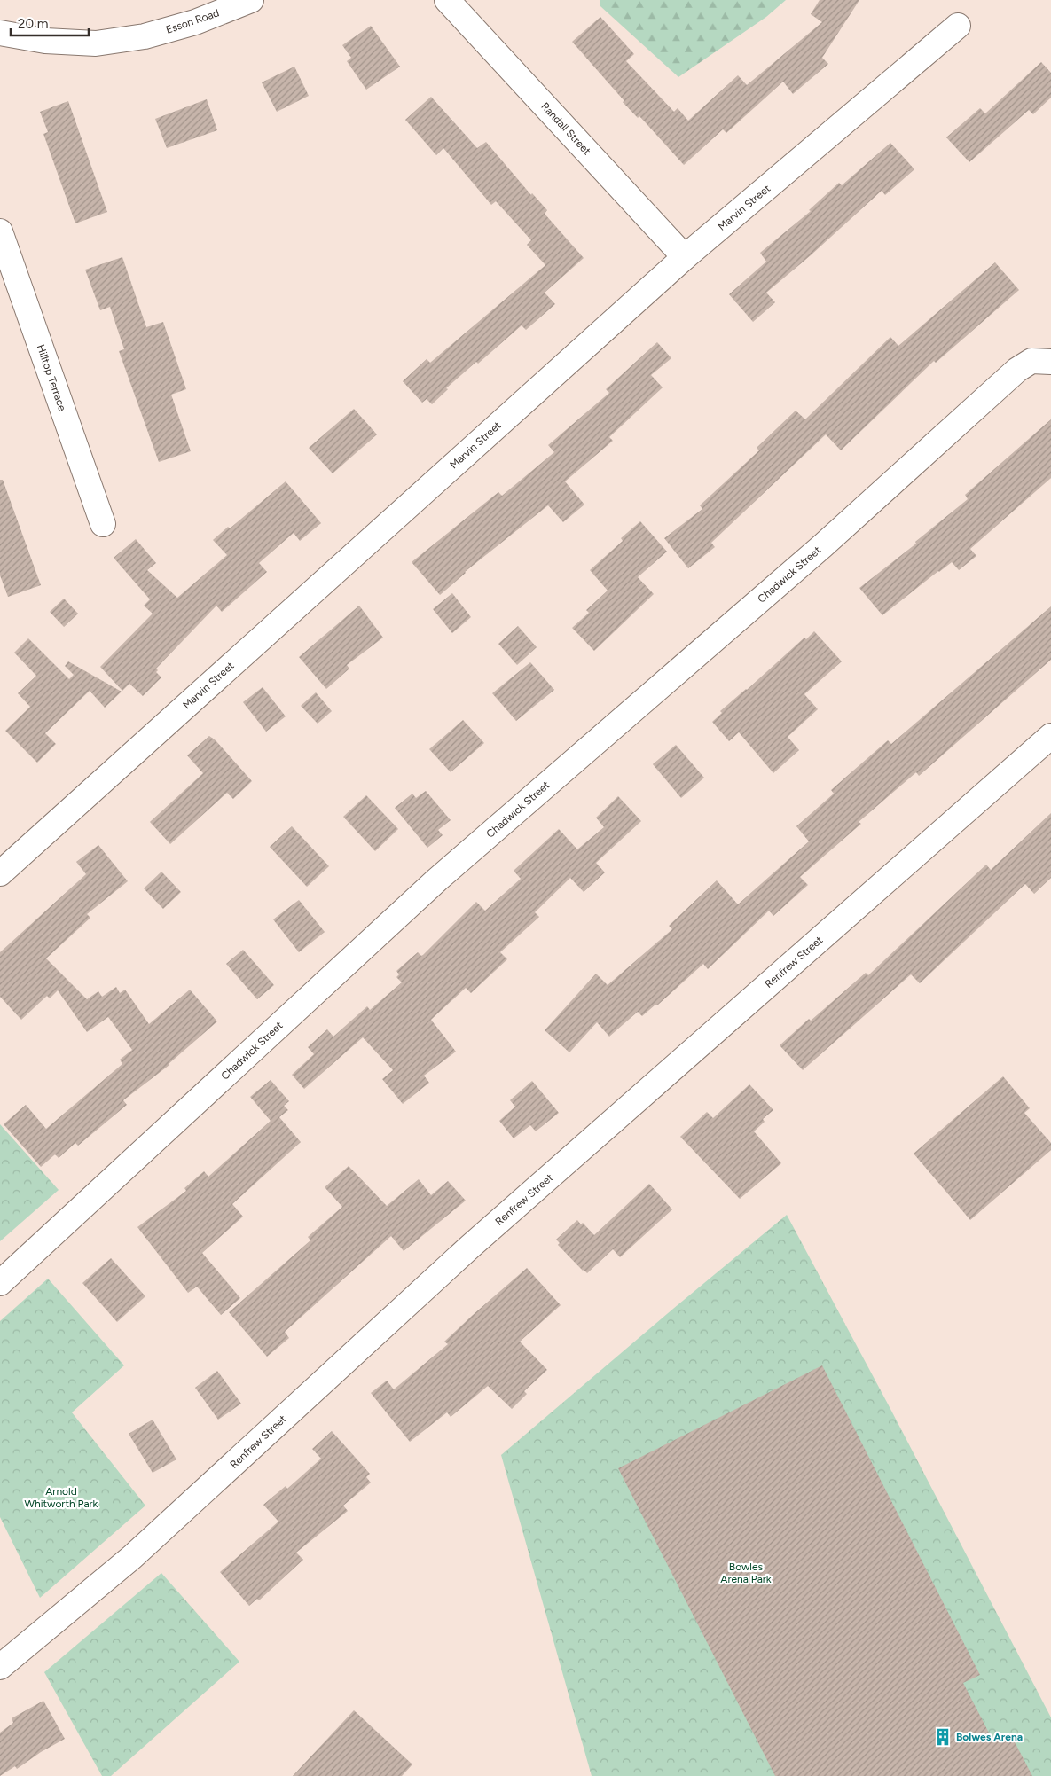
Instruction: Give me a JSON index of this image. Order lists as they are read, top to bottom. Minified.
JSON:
{"streets":{"street":["Esson Road","Randall Street","Marvin Street","Hilltop Terrace","Chadwick Street","Renfrew Street"]},"crossings":[["Randall Street","Marvin Street"]],"parks":["Arnold Whitworth Park","Bowles Arena Park"],"places":{"building":["Bolwes Arena"]},"scale_bar":"20 m"}
